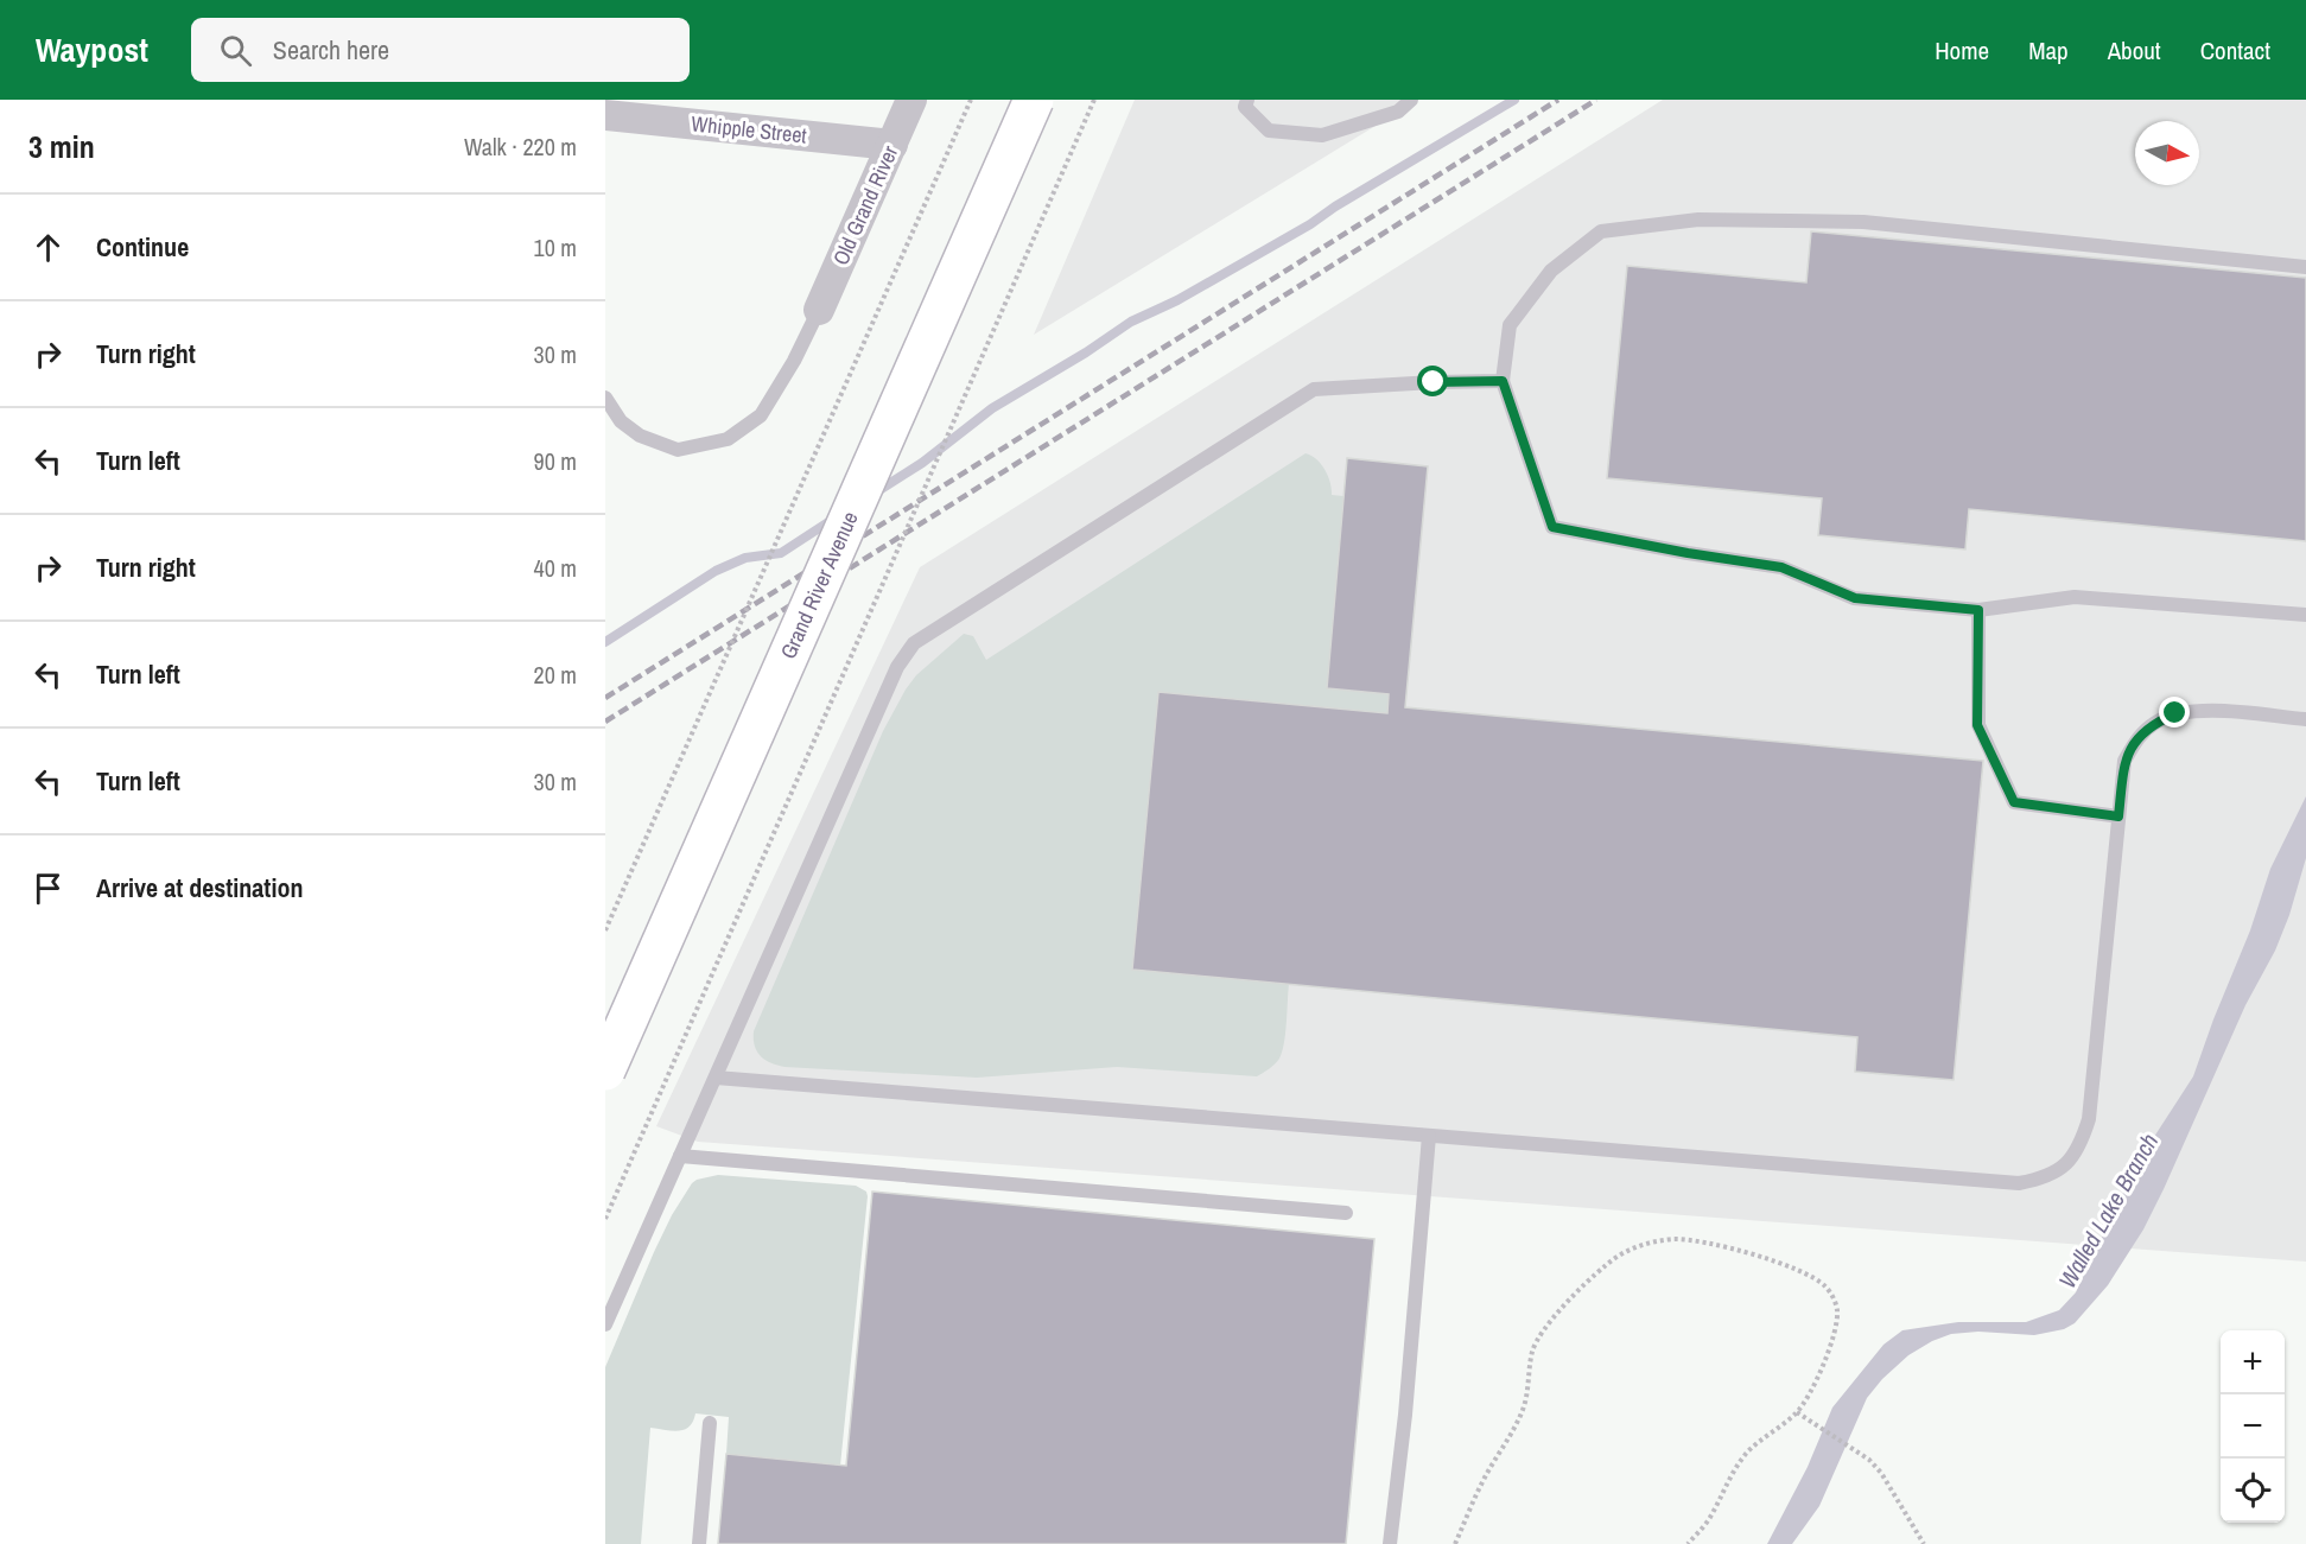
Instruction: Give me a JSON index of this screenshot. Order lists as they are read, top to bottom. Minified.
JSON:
{"streets":{"main road":["Grand River Avenue"],"street":["Whipple Street","Old Grand River"]},"crossings":[["Whipple Street","Old Grand River"]],"water":["Walled Lake Branch"],"north":"right","page":{"header":"Waypost","search":"Search here","nav":["Home","Map","About","Contact"],"heading":["3 min","Walk · 220 m"],"list":[["Continue","10 m"],["Turn right","30 m"],["Turn left","90 m"],["Turn right","40 m"],["Turn left","20 m"],["Turn left","30 m"],"Arrive at destination"],"map_buttons":["+","−"]}}
